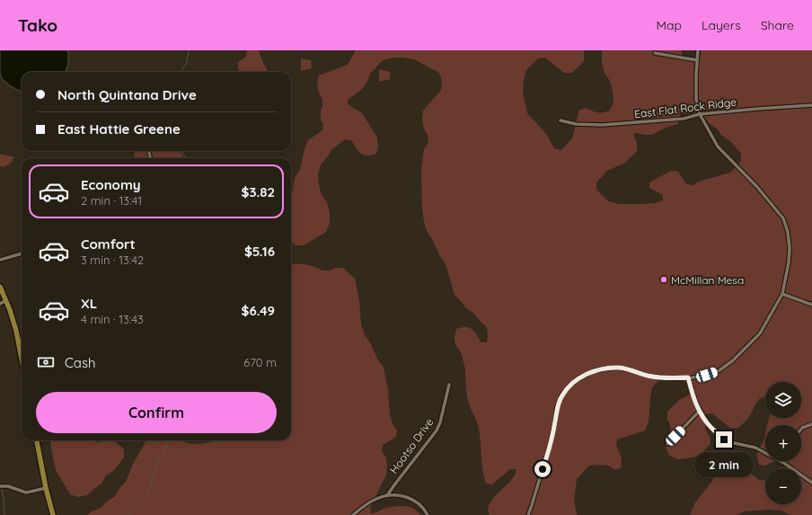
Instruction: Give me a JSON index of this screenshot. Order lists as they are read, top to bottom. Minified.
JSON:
{"streets":{"street":["East Flat Rock Ridge","Hootso Drive"]},"places":["McMillan Mesa"],"page":{"header":"Tako","nav":["Map","Layers","Share"],"banner":["North Quintana Drive","East Hattie Greene"],"list":[{"name":"Economy","note":"2 min · 13:41","value":"$3.82"},{"name":"Comfort","note":"3 min · 13:42","value":"$5.16"},{"name":"XL","note":"4 min · 13:43","value":"$6.49"}],"pay":["Cash","670 m"],"map_buttons":["+","−"],"buttons":"Confirm","bubble":"2 min"}}
